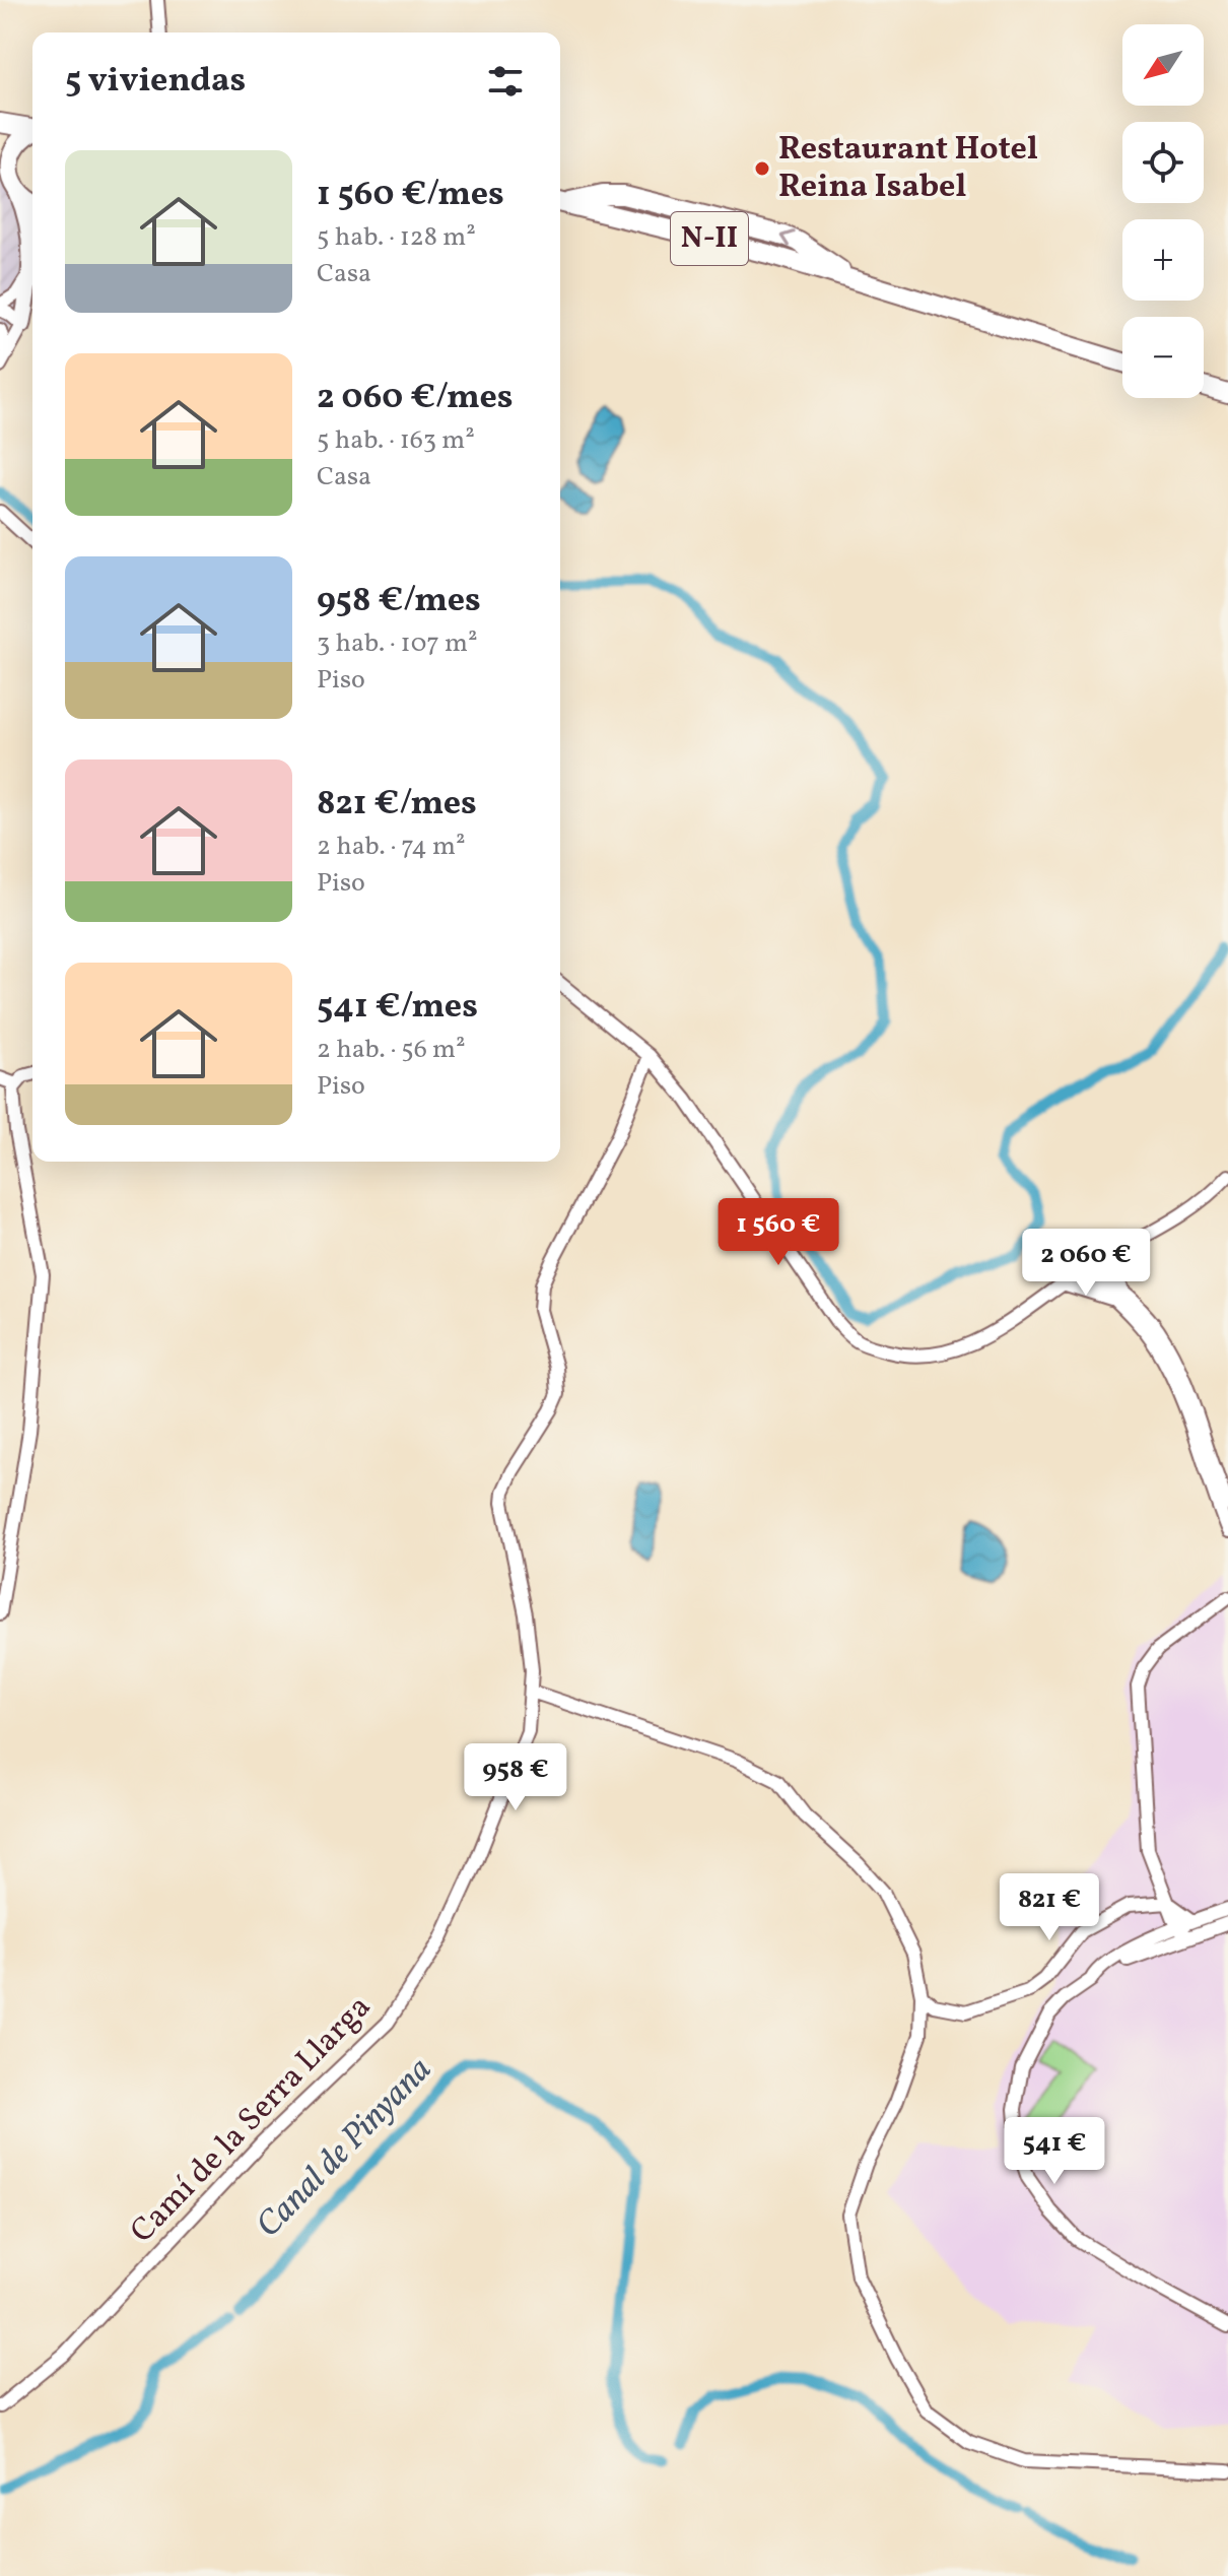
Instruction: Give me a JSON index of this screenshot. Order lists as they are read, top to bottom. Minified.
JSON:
{"streets":{"main road":["N-II"],"street":["Camí de la Serra Llarga"]},"water":["Canal de Pinyana"],"places":["Restaurant Hotel Reina Isabel"],"north":"bottom left","page":{"map_buttons":["+","−"],"heading":"5 viviendas","list":[{"name":"1 560 €/mes","note":"5 hab. · 128 m² · Casa"},{"name":"2 060 €/mes","note":"5 hab. · 163 m² · Casa"},{"name":"958 €/mes","note":"3 hab. · 107 m² · Piso"},{"name":"821 €/mes","note":"2 hab. · 74 m² · Piso"},{"name":"541 €/mes","note":"2 hab. · 56 m² · Piso"}],"price":["1 560 €","2 060 €","958 €","821 €","541 €"]}}
